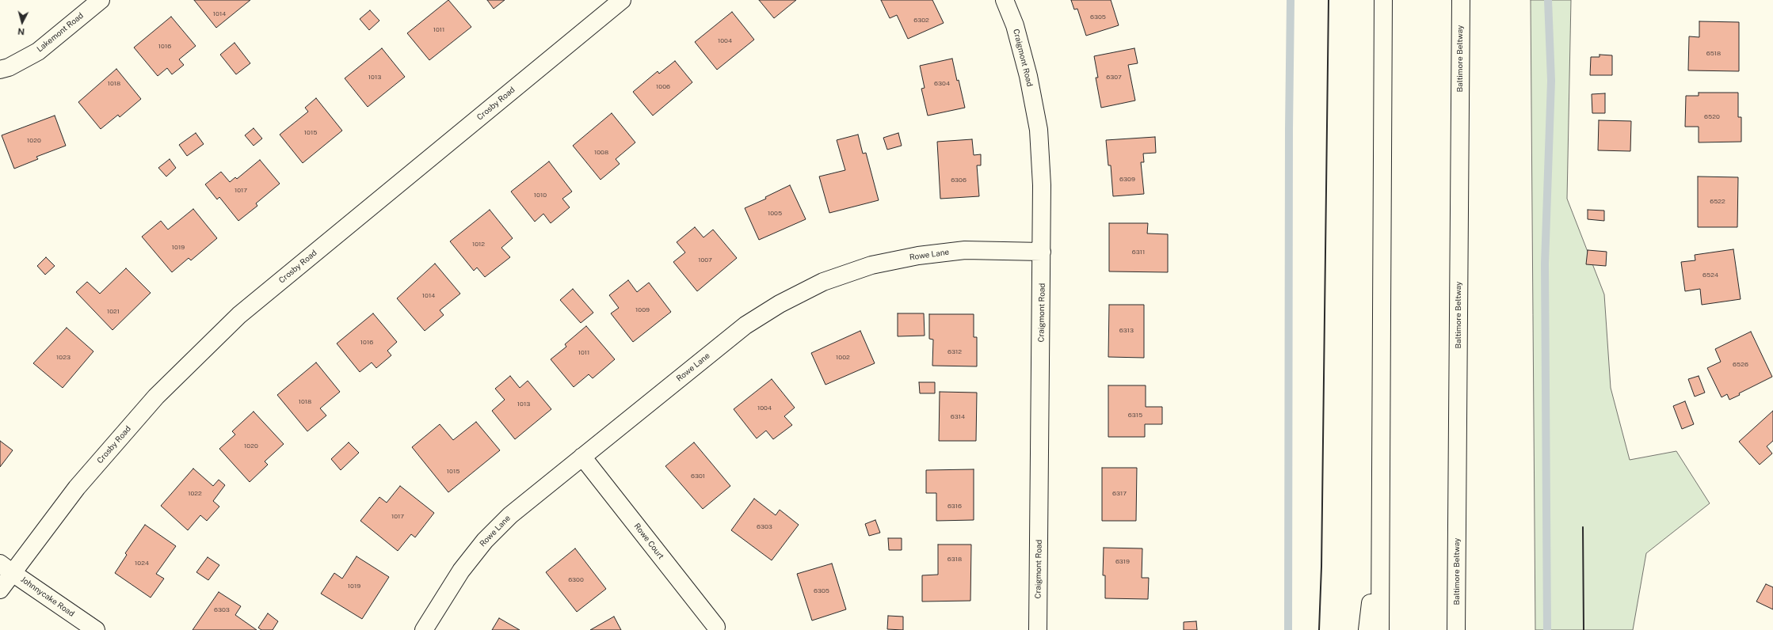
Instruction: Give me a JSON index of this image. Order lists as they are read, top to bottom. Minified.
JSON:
{"streets":{"main road":["Lakemont Road","Craigmont Road","Baltimore Beltway","Crosby Road","Rowe Lane","Rowe Court","Johnnycake Road"]},"crossings":[["Craigmont Road","Rowe Lane"],["Crosby Road","Johnnycake Road"],["Rowe Lane","Rowe Court"]],"house_numbers":["1014","6305","6302","1011","1004","1016","6518","1013","6307","1018","6304","1006","6520","1015","1020","1008","6309","6306","1017","1010","6522","1005","1012","1019","6311","1007","6524","1014","1009","1021","6313","1016","6312","1011","1023","1002","6526","1018","1013","1004","6315","6314","1020","1015","6301","1022","6317","6316","1017","6303","6318","6319","1024","6300","1019","6305","6303"],"north":"bottom"}
